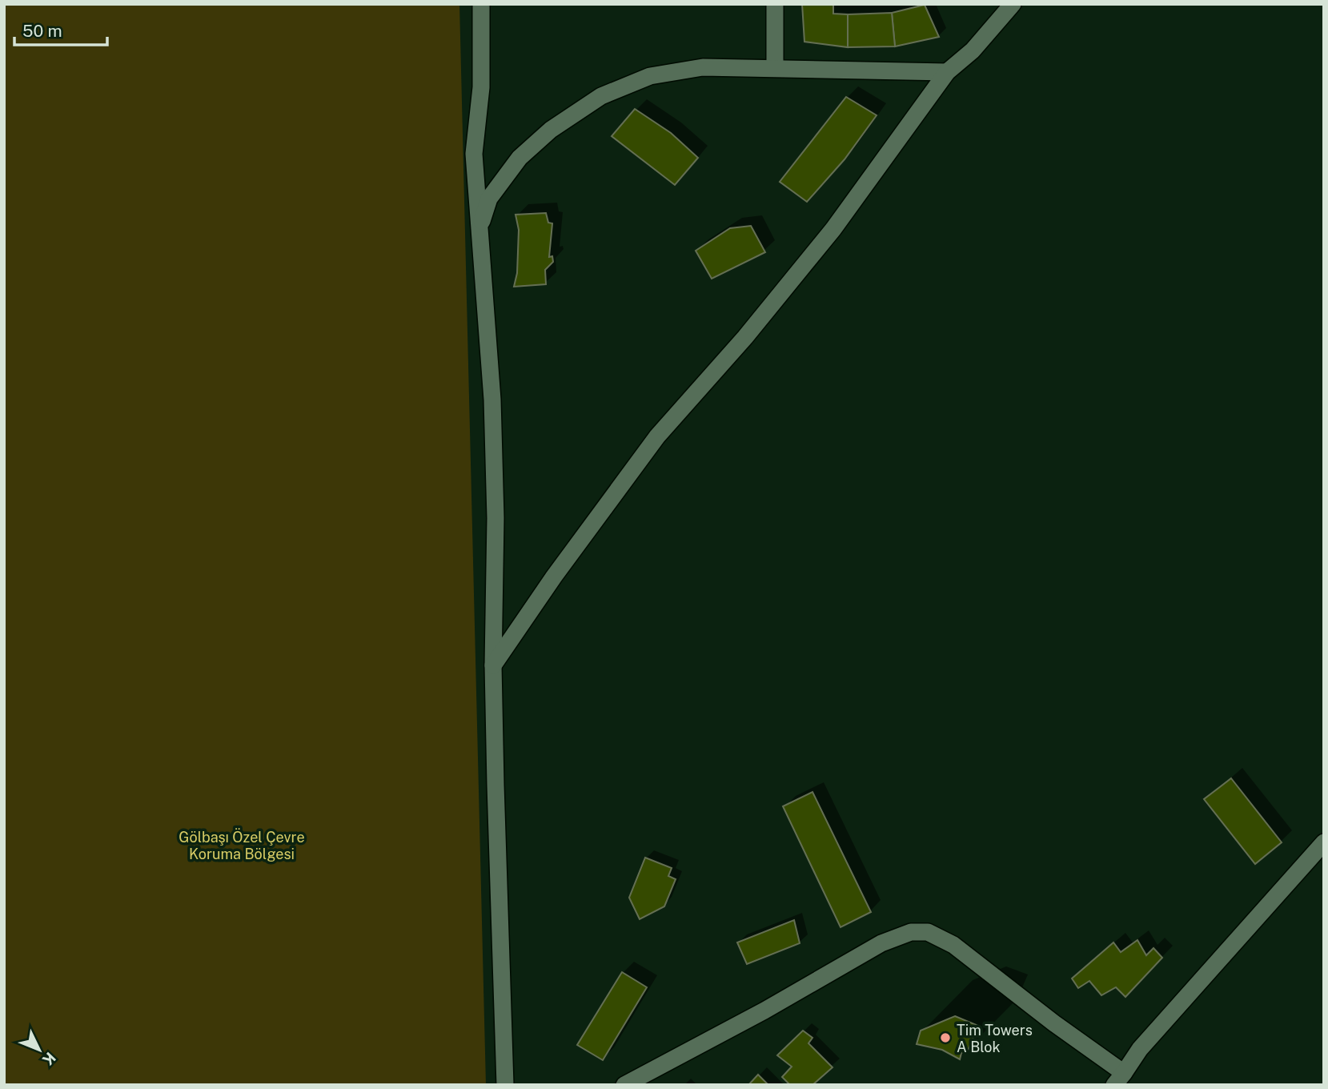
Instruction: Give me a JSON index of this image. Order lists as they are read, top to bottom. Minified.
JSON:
{"parks":["Gölbaşı Özel Çevre Koruma Bölgesi"],"places":["Tim Towers A Blok"],"scale_bar":"50 m","north":"bottom right"}
